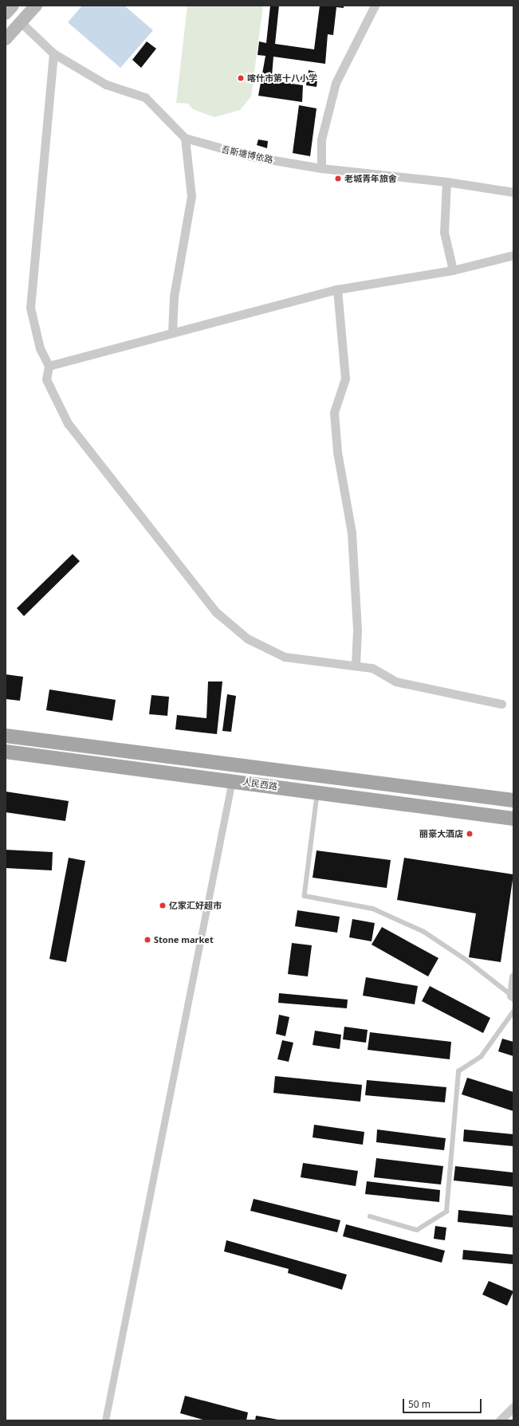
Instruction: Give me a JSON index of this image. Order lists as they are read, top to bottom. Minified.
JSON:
{"streets":{"main road":["人民西路"],"street":["吾斯塘博依路"]},"places":["喀什市第十八小学","老城青年旅舍","丽豪大酒店","亿家汇好超市","Stone market"],"scale_bar":"50 m"}
